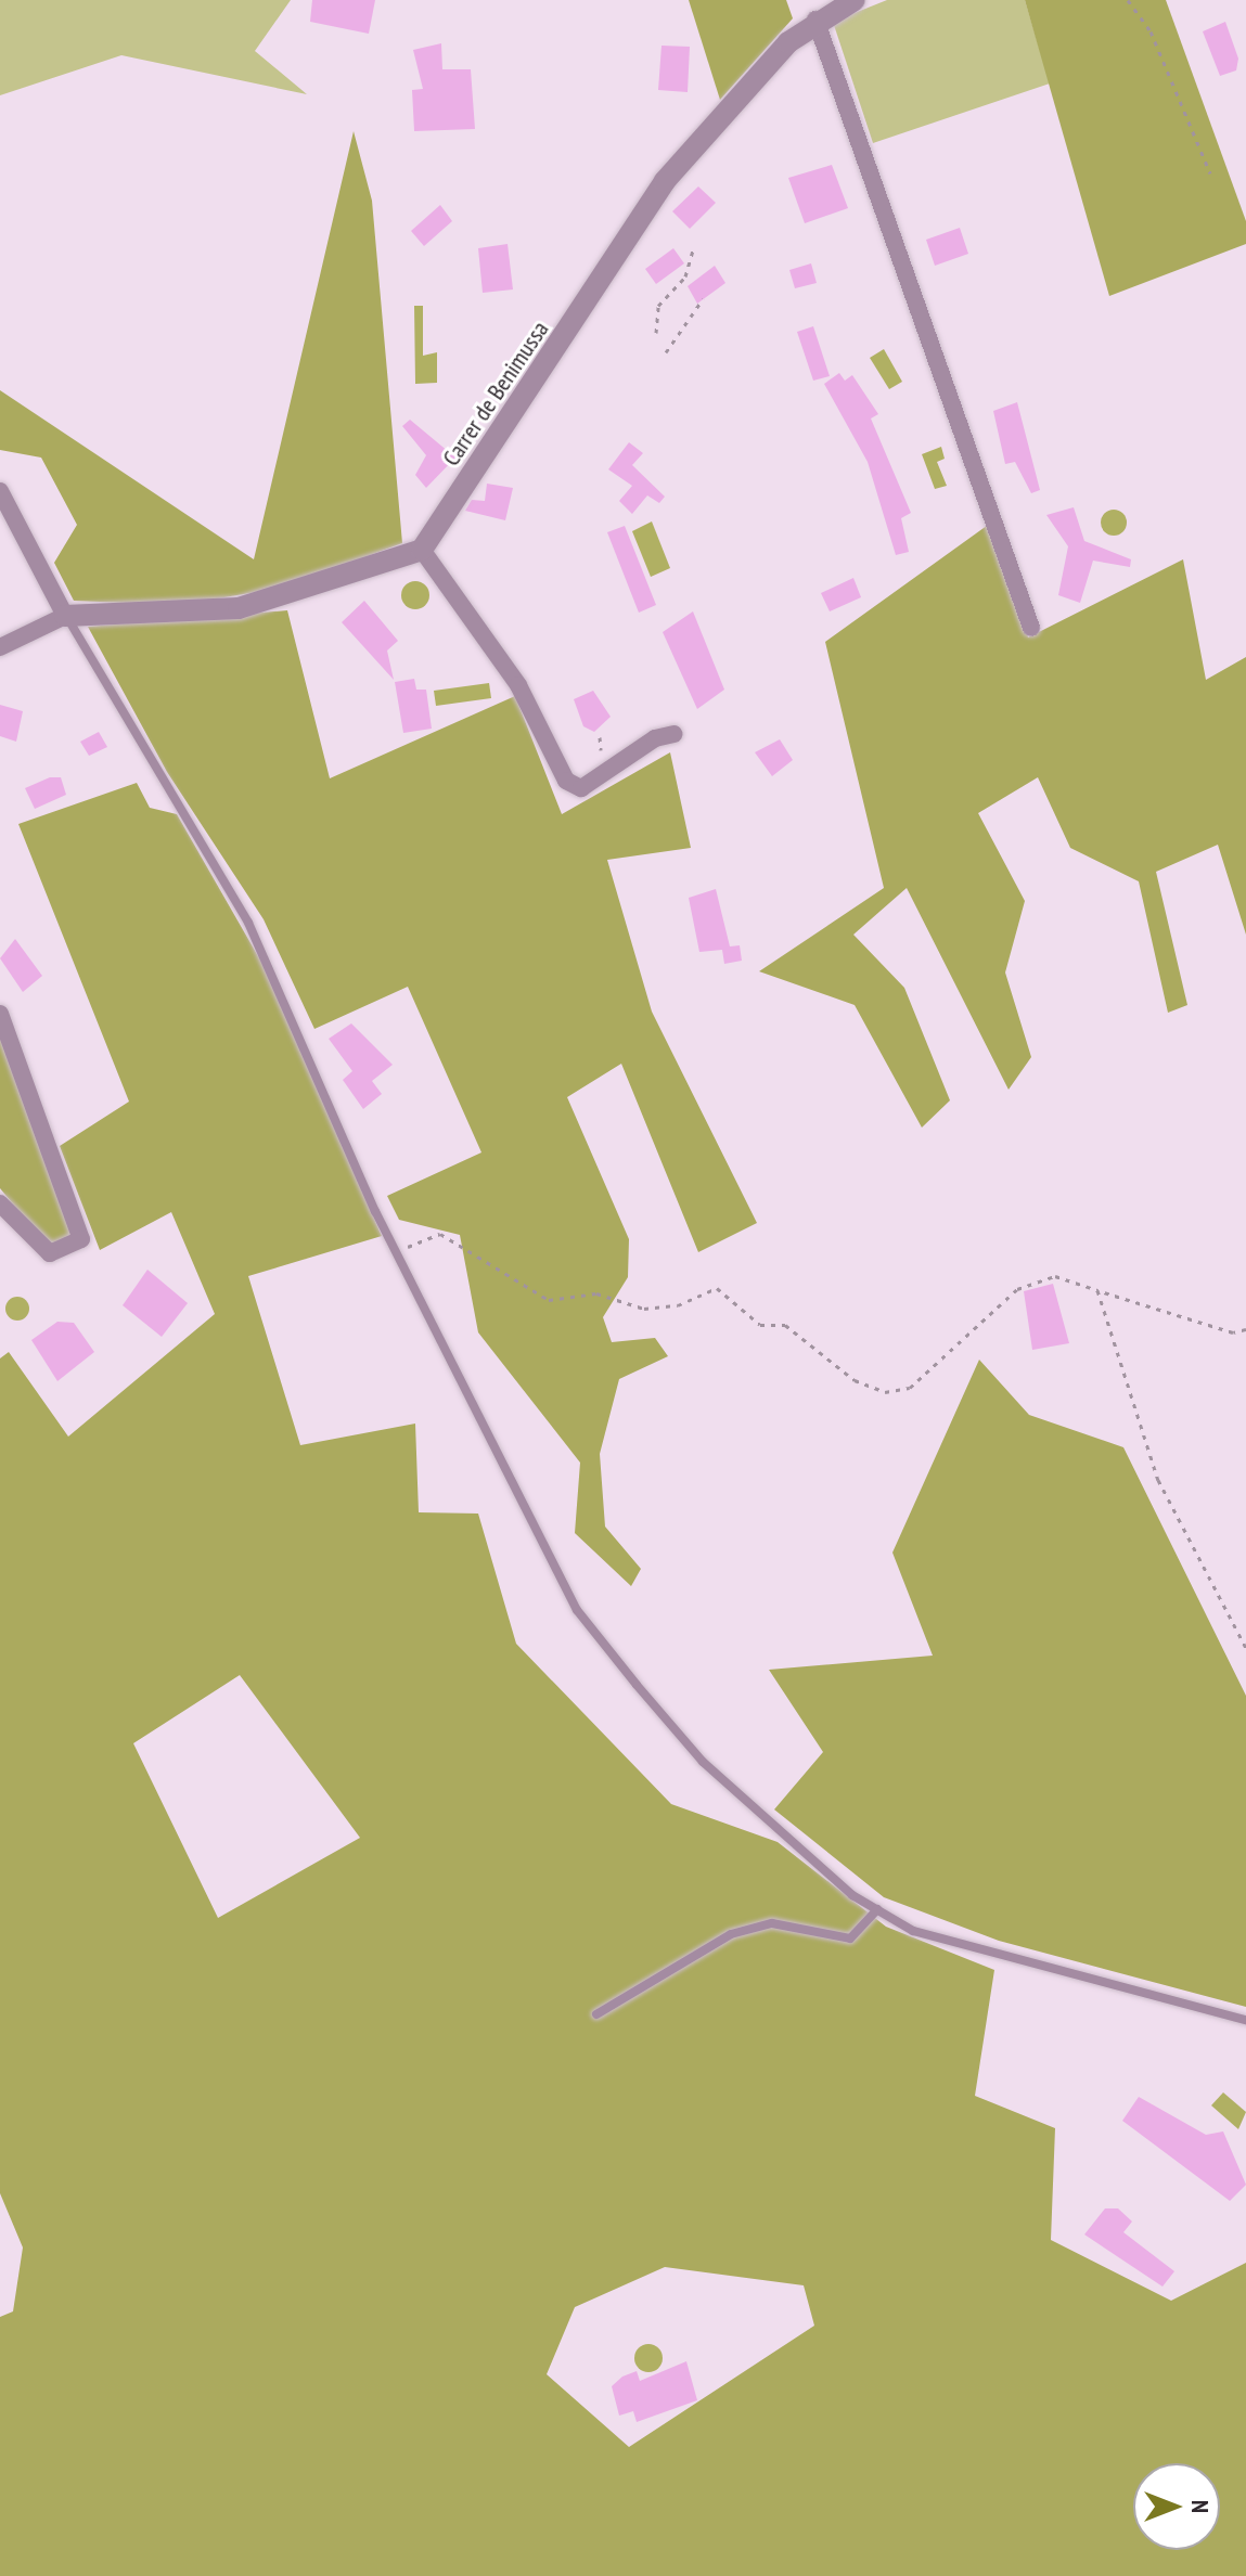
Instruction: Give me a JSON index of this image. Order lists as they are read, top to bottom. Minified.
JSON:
{"streets":{"street":["Carrer de Benimussa"]},"north":"right"}
